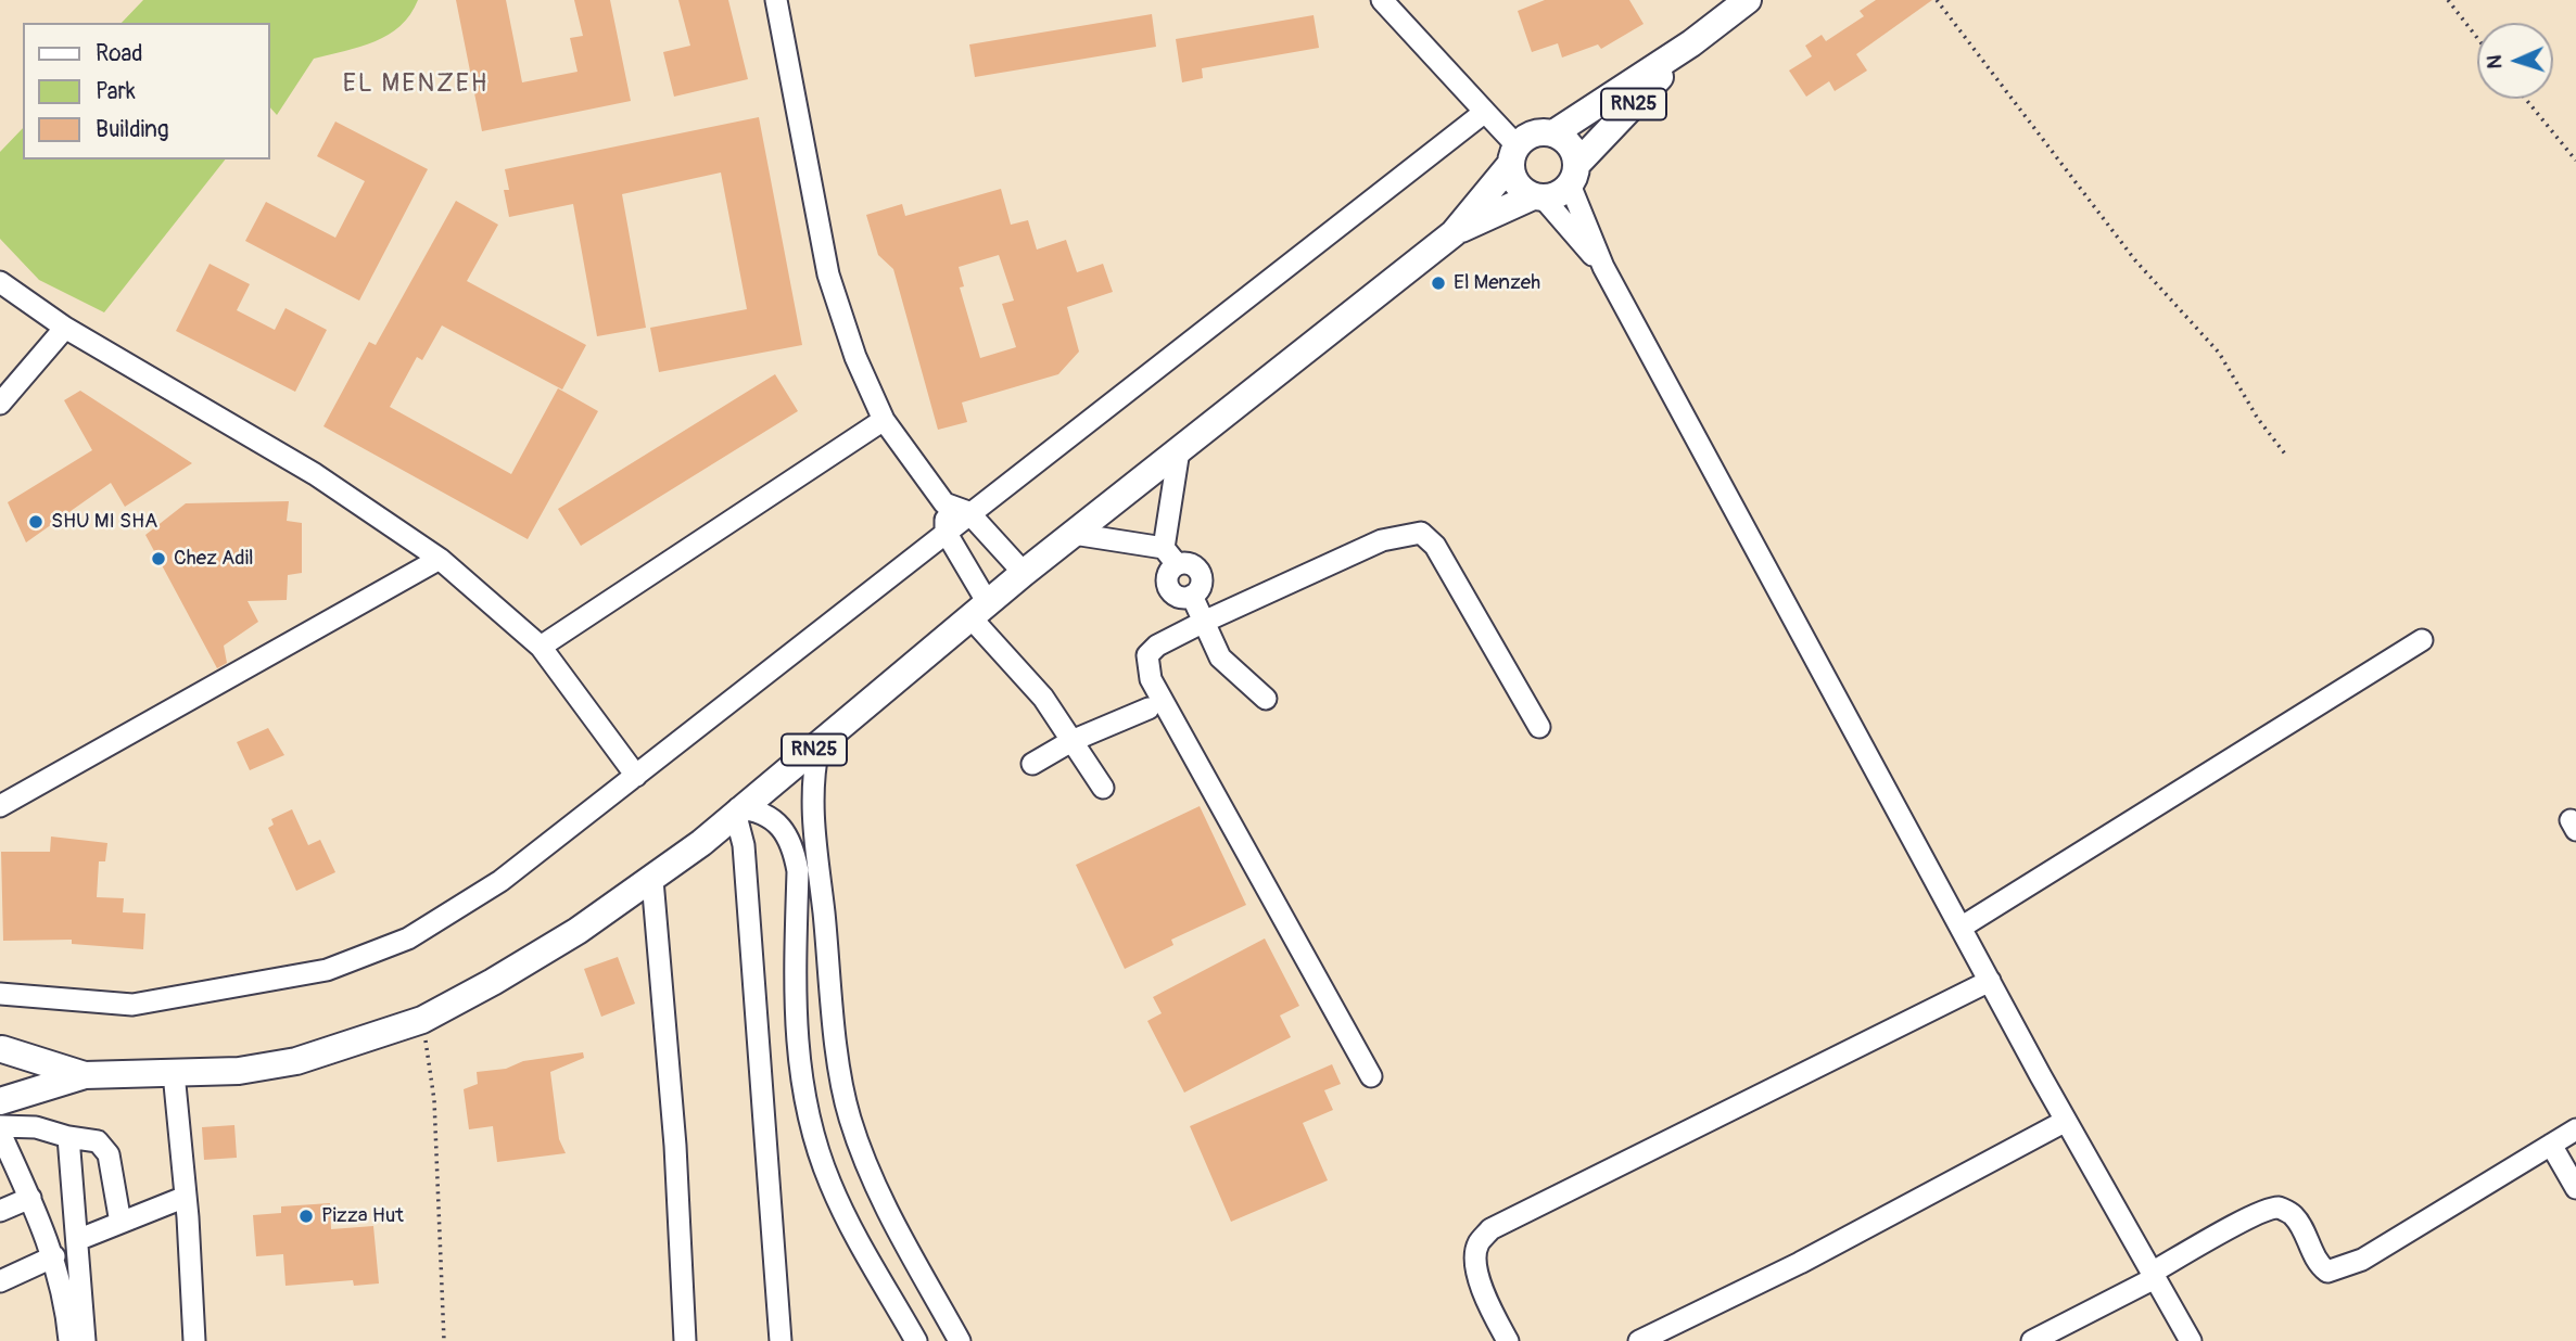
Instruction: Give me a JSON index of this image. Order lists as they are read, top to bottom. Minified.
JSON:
{"streets":{"main road":["RN25"]},"districts":["EL MENZEH"],"places":["El Menzeh","SHU MI SHA","Chez Adil","Pizza Hut"],"legend":["Road","Park","Building"],"north":"left"}
